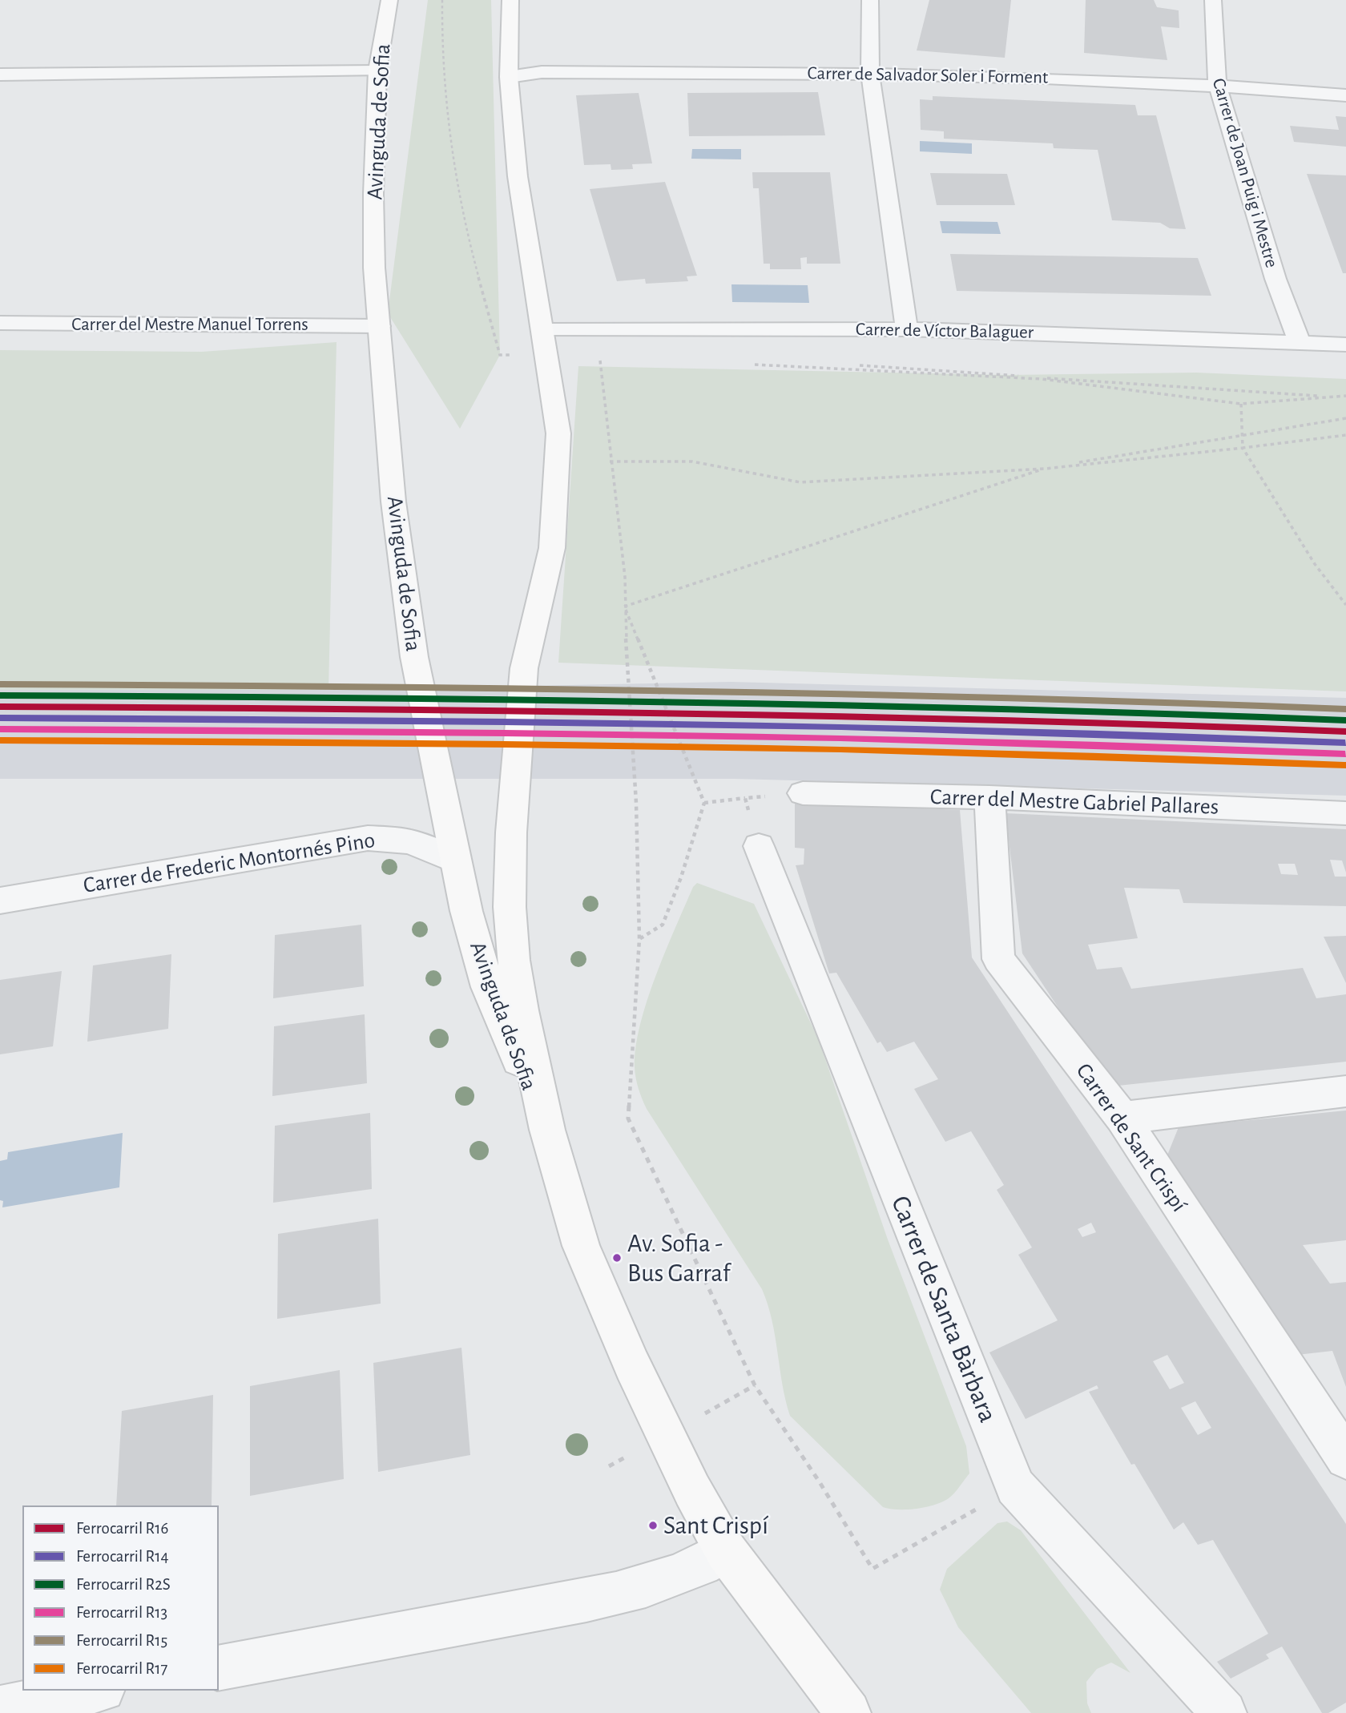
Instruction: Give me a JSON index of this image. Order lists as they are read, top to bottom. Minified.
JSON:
{"streets":{"street":["Carrer de Salvador Soler i Forment","Avinguda de Sofia","Carrer de Joan Puig i Mestre","Carrer del Mestre Manuel Torrens","Carrer de Víctor Balaguer","Carrer del Mestre Gabriel Pallares","Carrer de Frederic Montornés Pino","Carrer de Sant Crispí","Carrer de Santa Bàrbara"]},"crossings":[["Carrer de Salvador Soler i Forment","Avinguda de Sofia"],["Carrer de Salvador Soler i Forment","Carrer de Joan Puig i Mestre"],["Avinguda de Sofia","Carrer del Mestre Manuel Torrens"],["Avinguda de Sofia","Carrer de Víctor Balaguer"],["Avinguda de Sofia","Carrer de Frederic Montornés Pino"],["Carrer de Joan Puig i Mestre","Carrer de Víctor Balaguer"],["Carrer del Mestre Gabriel Pallares","Carrer de Sant Crispí"]],"places":["Av. Sofia - Bus Garraf","Sant Crispí"],"lines":["rail line R15","rail line R2S","rail line R16","rail line R14","rail line R13","rail line R17"],"legend":["Ferrocarril R16","Ferrocarril R14","Ferrocarril R2S","Ferrocarril R13","Ferrocarril R15","Ferrocarril R17"]}
